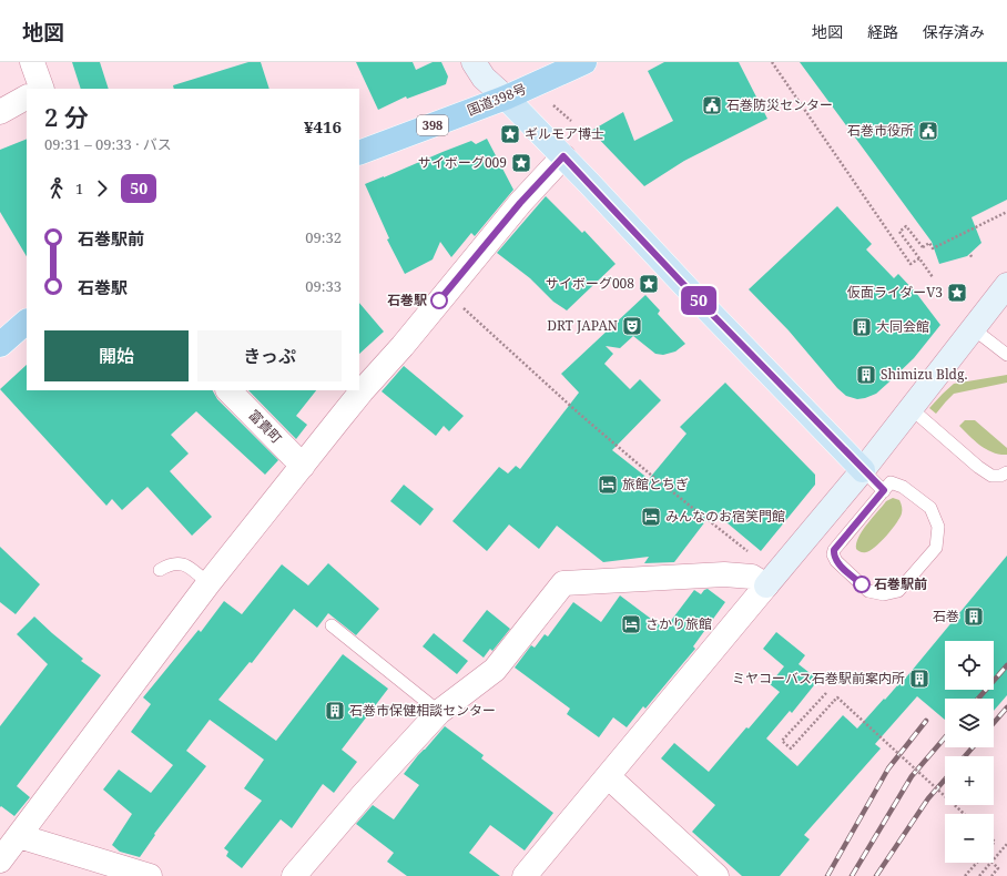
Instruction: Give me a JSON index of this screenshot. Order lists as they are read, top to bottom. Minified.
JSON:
{"streets":{"highway":["国道398号","398"],"street":["富貴町"]},"places":{"public building":["石巻防災センター","石巻市役所"],"place":["ギルモア博士","サイボーグ009","サイボーグ008","仮面ライダーV3"],"other":["石巻駅","石巻駅前"],"theatre":["DRT JAPAN"],"building":["大同会館","Shimizu Bldg.","石巻","ミヤコーバス石巻駅前案内所","石巻市保健相談センター"],"hotel":["旅館とちぎ","みんなのお宿笑門館","さかり旅館"]},"lines":["bus line 50"],"page":{"header":"地図","nav":["地図","経路","保存済み"],"on_map":"50","heading":["2 分","09:31 – 09:33 · バス","¥416"],"legs":["1","50"],"list":[{"name":"石巻駅前","value":"09:32"},{"name":"石巻駅","value":"09:33"}],"buttons":["開始","きっぷ"],"map_buttons":["+","−"]}}
